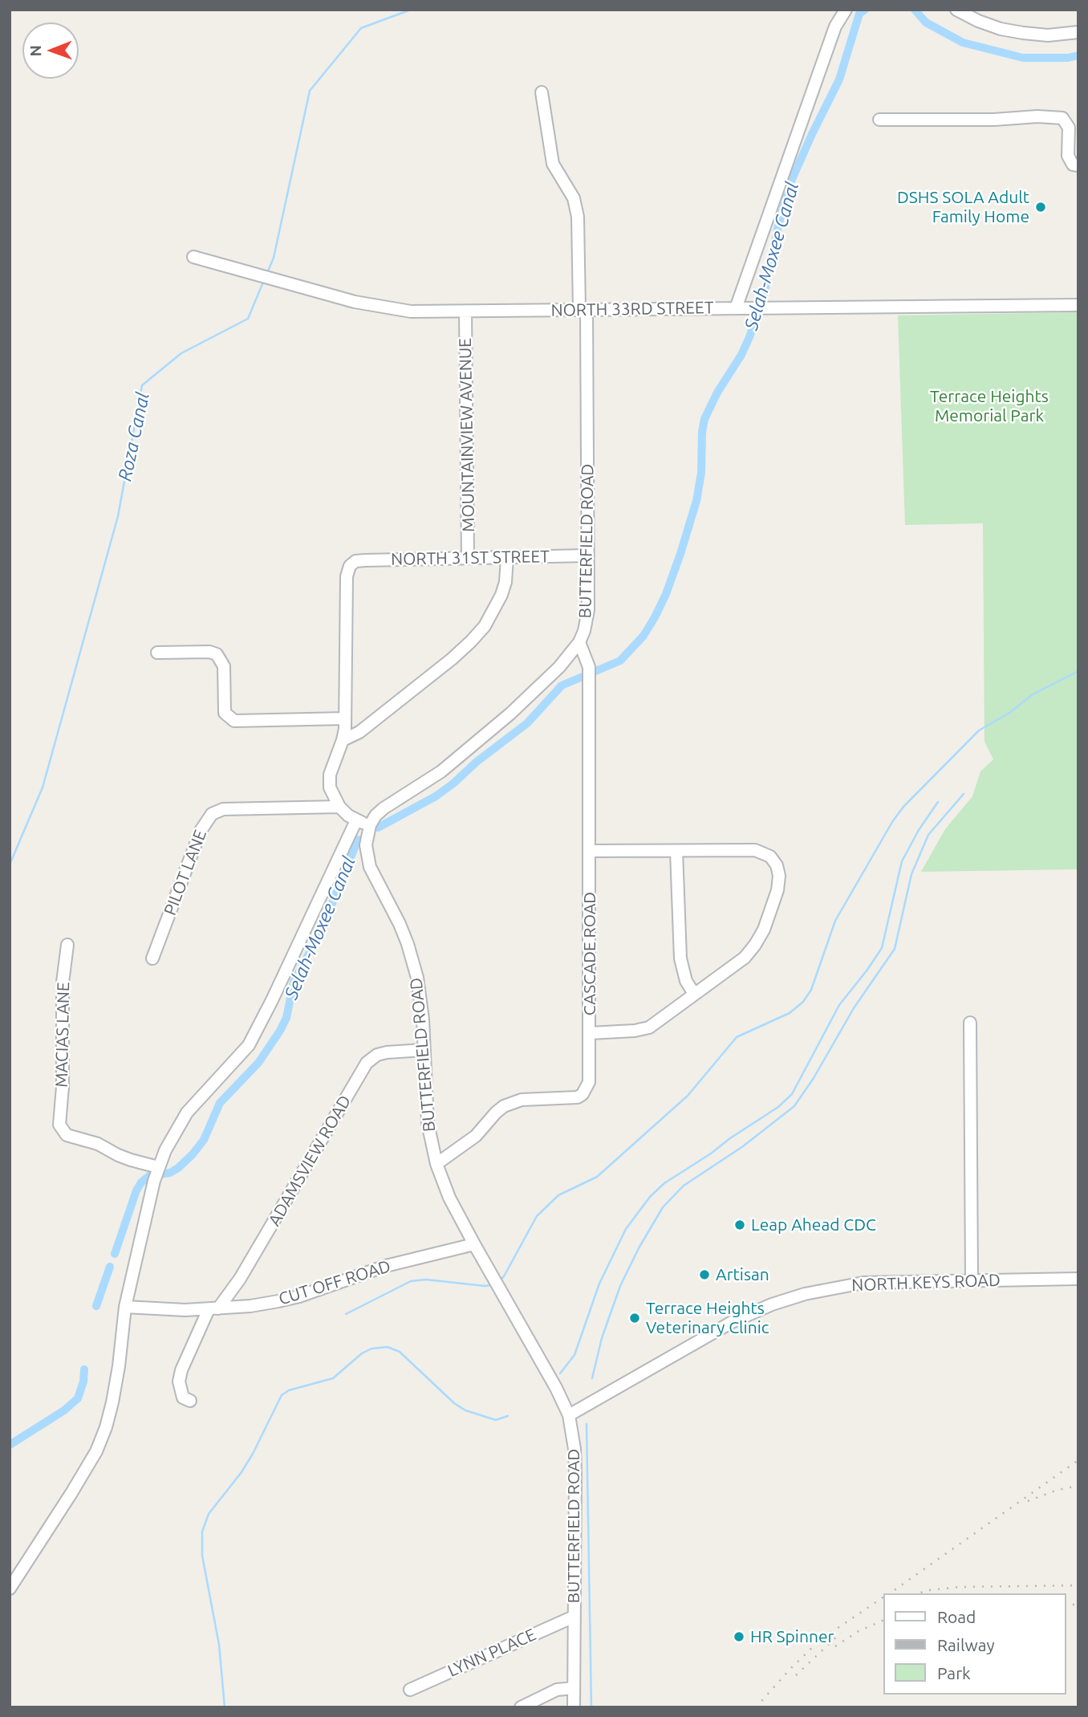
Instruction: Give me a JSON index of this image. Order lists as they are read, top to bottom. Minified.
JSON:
{"streets":{"street":["NORTH 33RD STREET","MOUNTAINVIEW AVENUE","BUTTERFIELD ROAD","NORTH 31ST STREET","PILOT LANE","CASCADE ROAD","MACIAS LANE","ADAMSVIEW ROAD","CUT OFF ROAD","NORTH KEYS ROAD","LYNN PLACE"]},"crossings":[["NORTH 33RD STREET","MOUNTAINVIEW AVENUE"],["NORTH 33RD STREET","BUTTERFIELD ROAD"],["MOUNTAINVIEW AVENUE","NORTH 31ST STREET"],["BUTTERFIELD ROAD","NORTH 31ST STREET"],["BUTTERFIELD ROAD","CASCADE ROAD"],["BUTTERFIELD ROAD","ADAMSVIEW ROAD"],["BUTTERFIELD ROAD","CUT OFF ROAD"],["BUTTERFIELD ROAD","NORTH KEYS ROAD"],["BUTTERFIELD ROAD","LYNN PLACE"],["ADAMSVIEW ROAD","CUT OFF ROAD"]],"water":["Selah-Moxee Canal","Roza Canal"],"parks":["Terrace Heights Memorial Park"],"places":["DSHS SOLA Adult Family Home","Leap Ahead CDC","Artisan","Terrace Heights Veterinary Clinic","HR Spinner"],"legend":["Road","Railway","Park"],"north":"left"}
